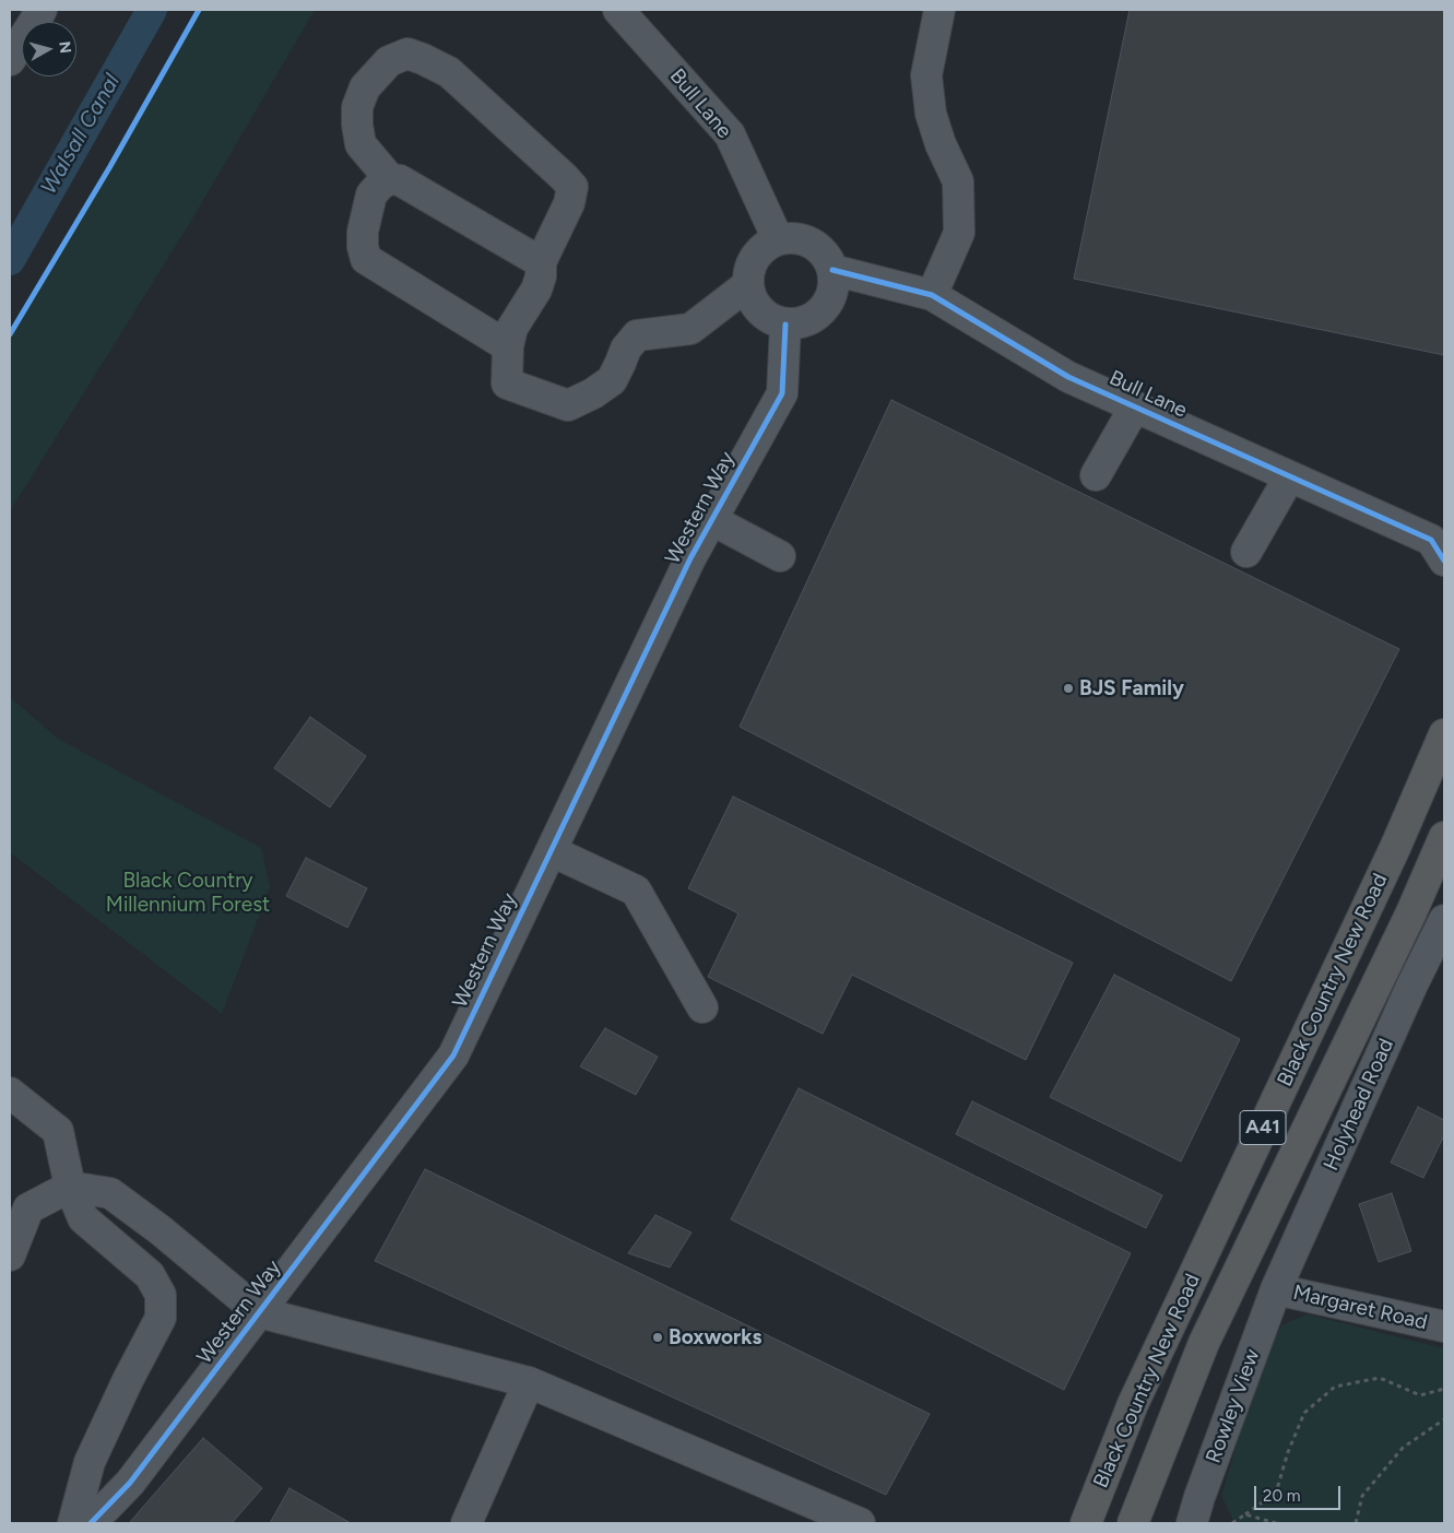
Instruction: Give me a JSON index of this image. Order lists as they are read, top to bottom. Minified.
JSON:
{"streets":{"highway":["Black Country New Road","A41"],"street":["Bull Lane","Western Way","Holyhead Road","Margaret Road","Rowley View"]},"crossings":[["Bull Lane","Western Way"],["Holyhead Road","Margaret Road"],["Holyhead Road","Rowley View"],["Margaret Road","Rowley View"]],"water":["Walsall Canal"],"parks":["Black Country Millennium Forest"],"places":["BJS Family","Boxworks"],"scale_bar":"20 m","north":"right"}
